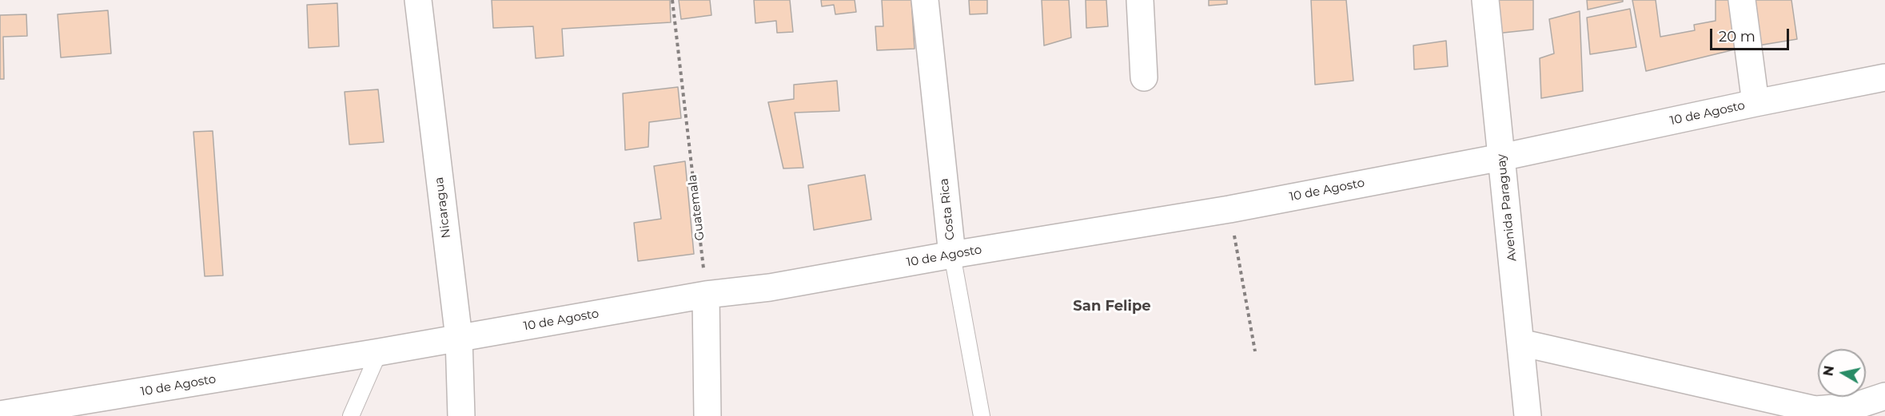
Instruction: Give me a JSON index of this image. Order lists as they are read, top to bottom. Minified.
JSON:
{"streets":{"street":["10 de Agosto","Nicaragua","Avenida Paraguay","Costa Rica"],"path":["Guatemala"]},"crossings":[["10 de Agosto","Nicaragua"],["10 de Agosto","Guatemala"],["10 de Agosto","Avenida Paraguay"],["10 de Agosto","Costa Rica"]],"districts":["San Felipe"],"scale_bar":"20 m","north":"left"}
